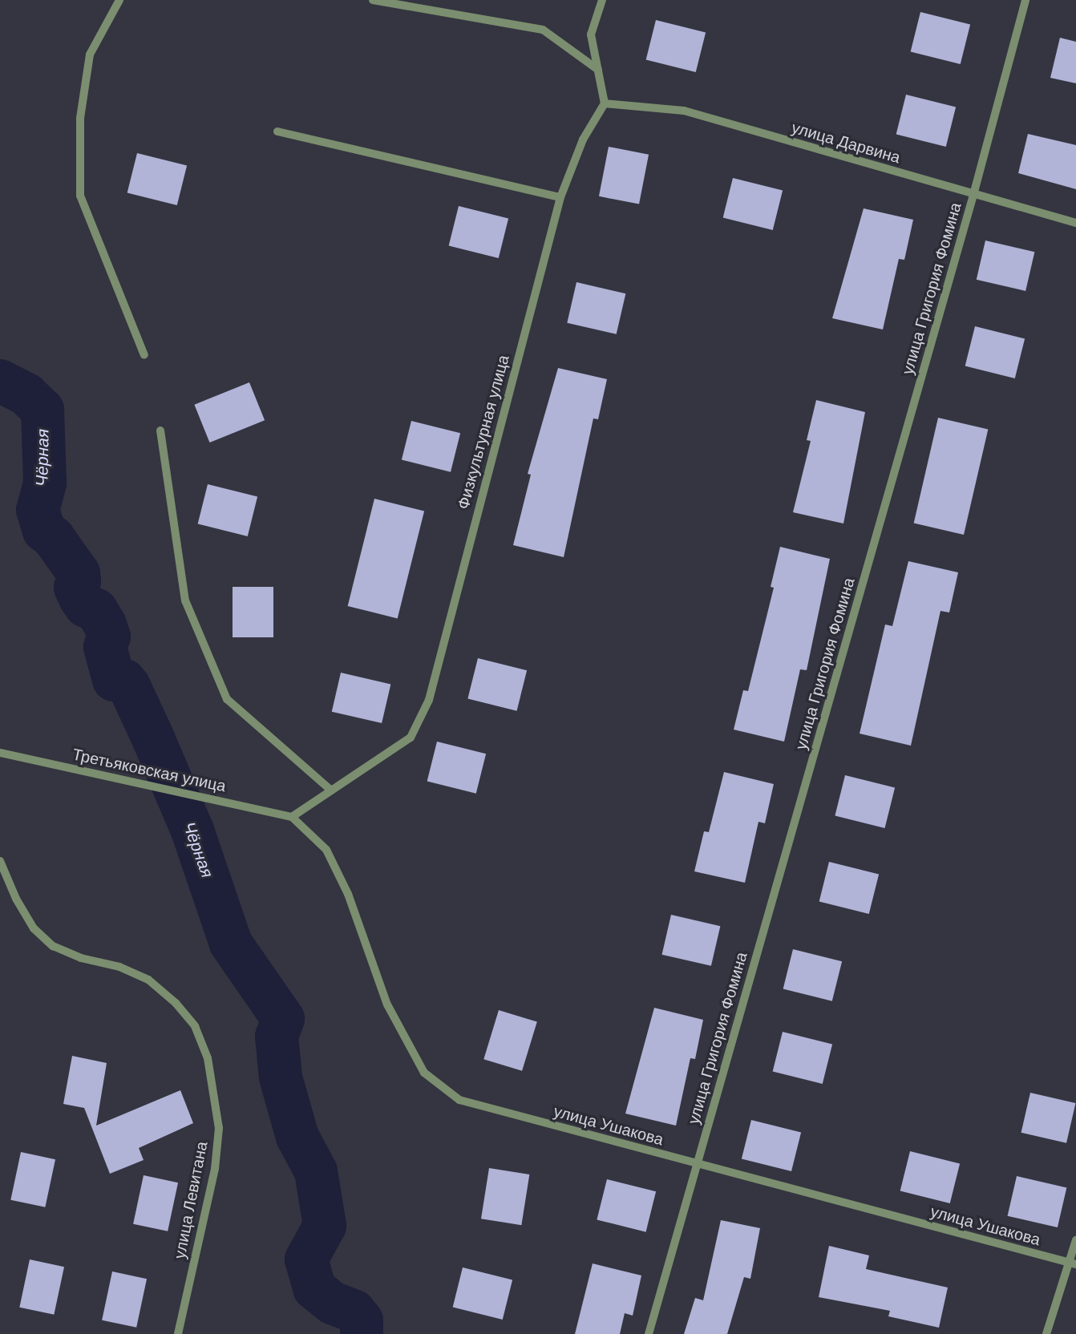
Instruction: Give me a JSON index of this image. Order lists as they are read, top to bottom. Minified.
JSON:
{"streets":{"street":["улица Дарвина","улица Григория Фомина","Физкультурная улица","Третьяковская улица","улица Ушакова","улица Левитана"]},"crossings":[["улица Дарвина","улица Григория Фомина"],["улица Дарвина","Физкультурная улица"],["улица Григория Фомина","улица Ушакова"],["Физкультурная улица","Третьяковская улица"],["Физкультурная улица","улица Ушакова"],["Третьяковская улица","улица Ушакова"]],"water":["Чёрная"]}
